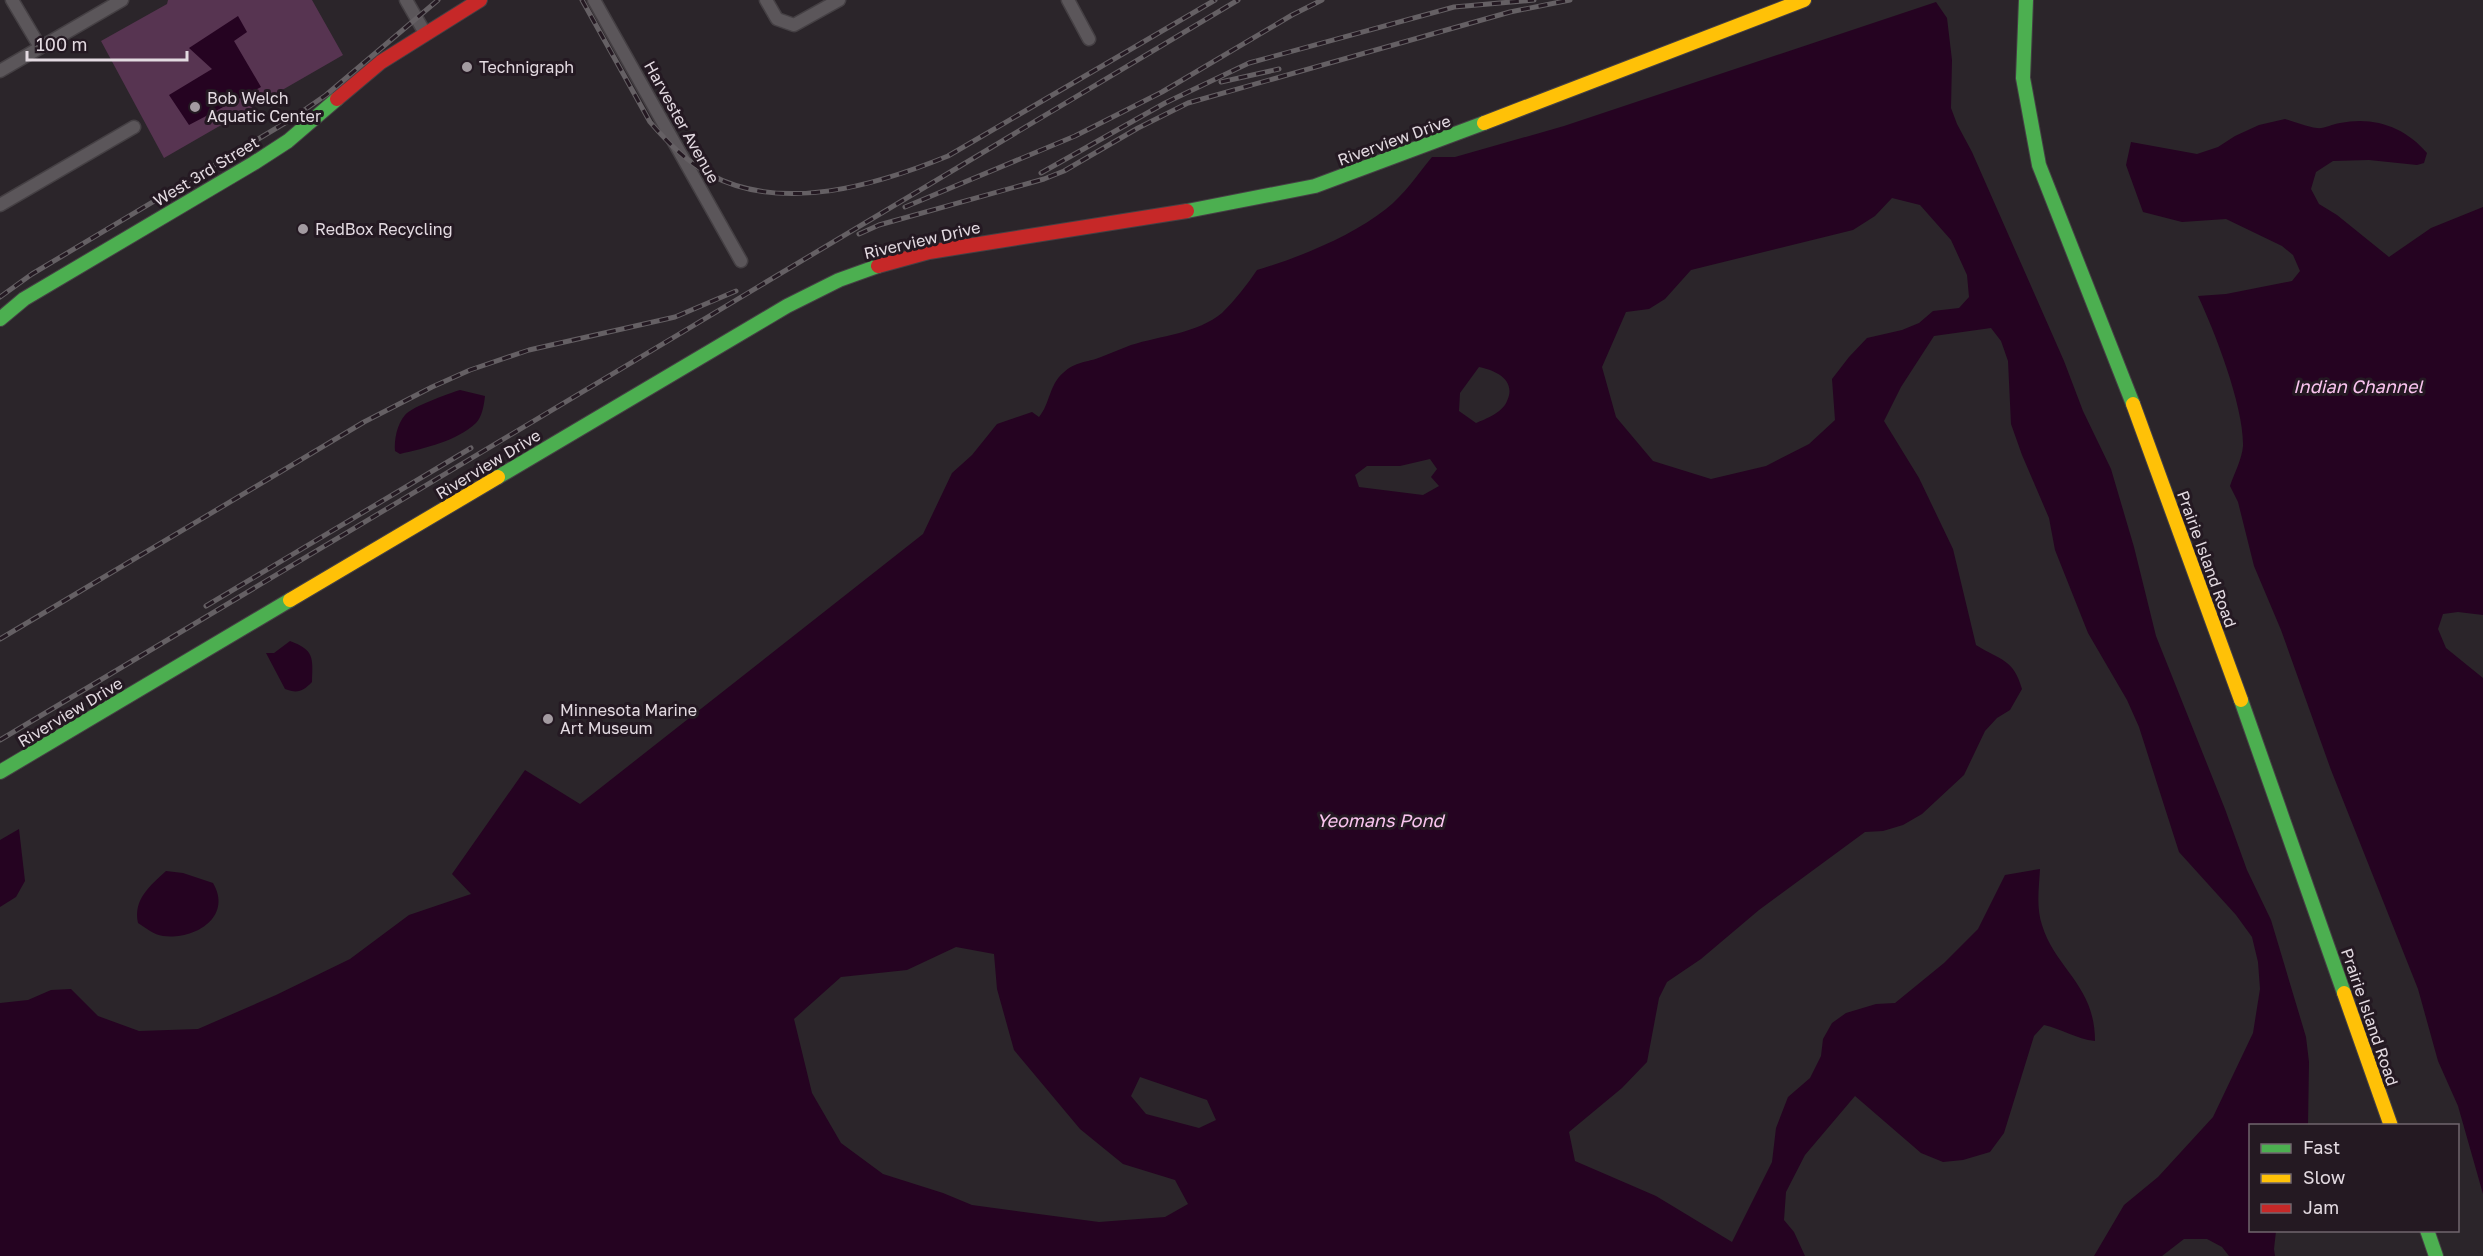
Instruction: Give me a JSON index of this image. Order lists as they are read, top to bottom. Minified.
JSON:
{"streets":{"street":["Harvester Avenue","Riverview Drive","West 3rd Street","Prairie Island Road"]},"water":["Indian Channel","Yeomans Pond"],"places":["Technigraph","Bob Welch Aquatic Center","RedBox Recycling","Minnesota Marine Art Museum"],"legend":["Fast","Slow","Jam"],"scale_bar":"100 m"}
